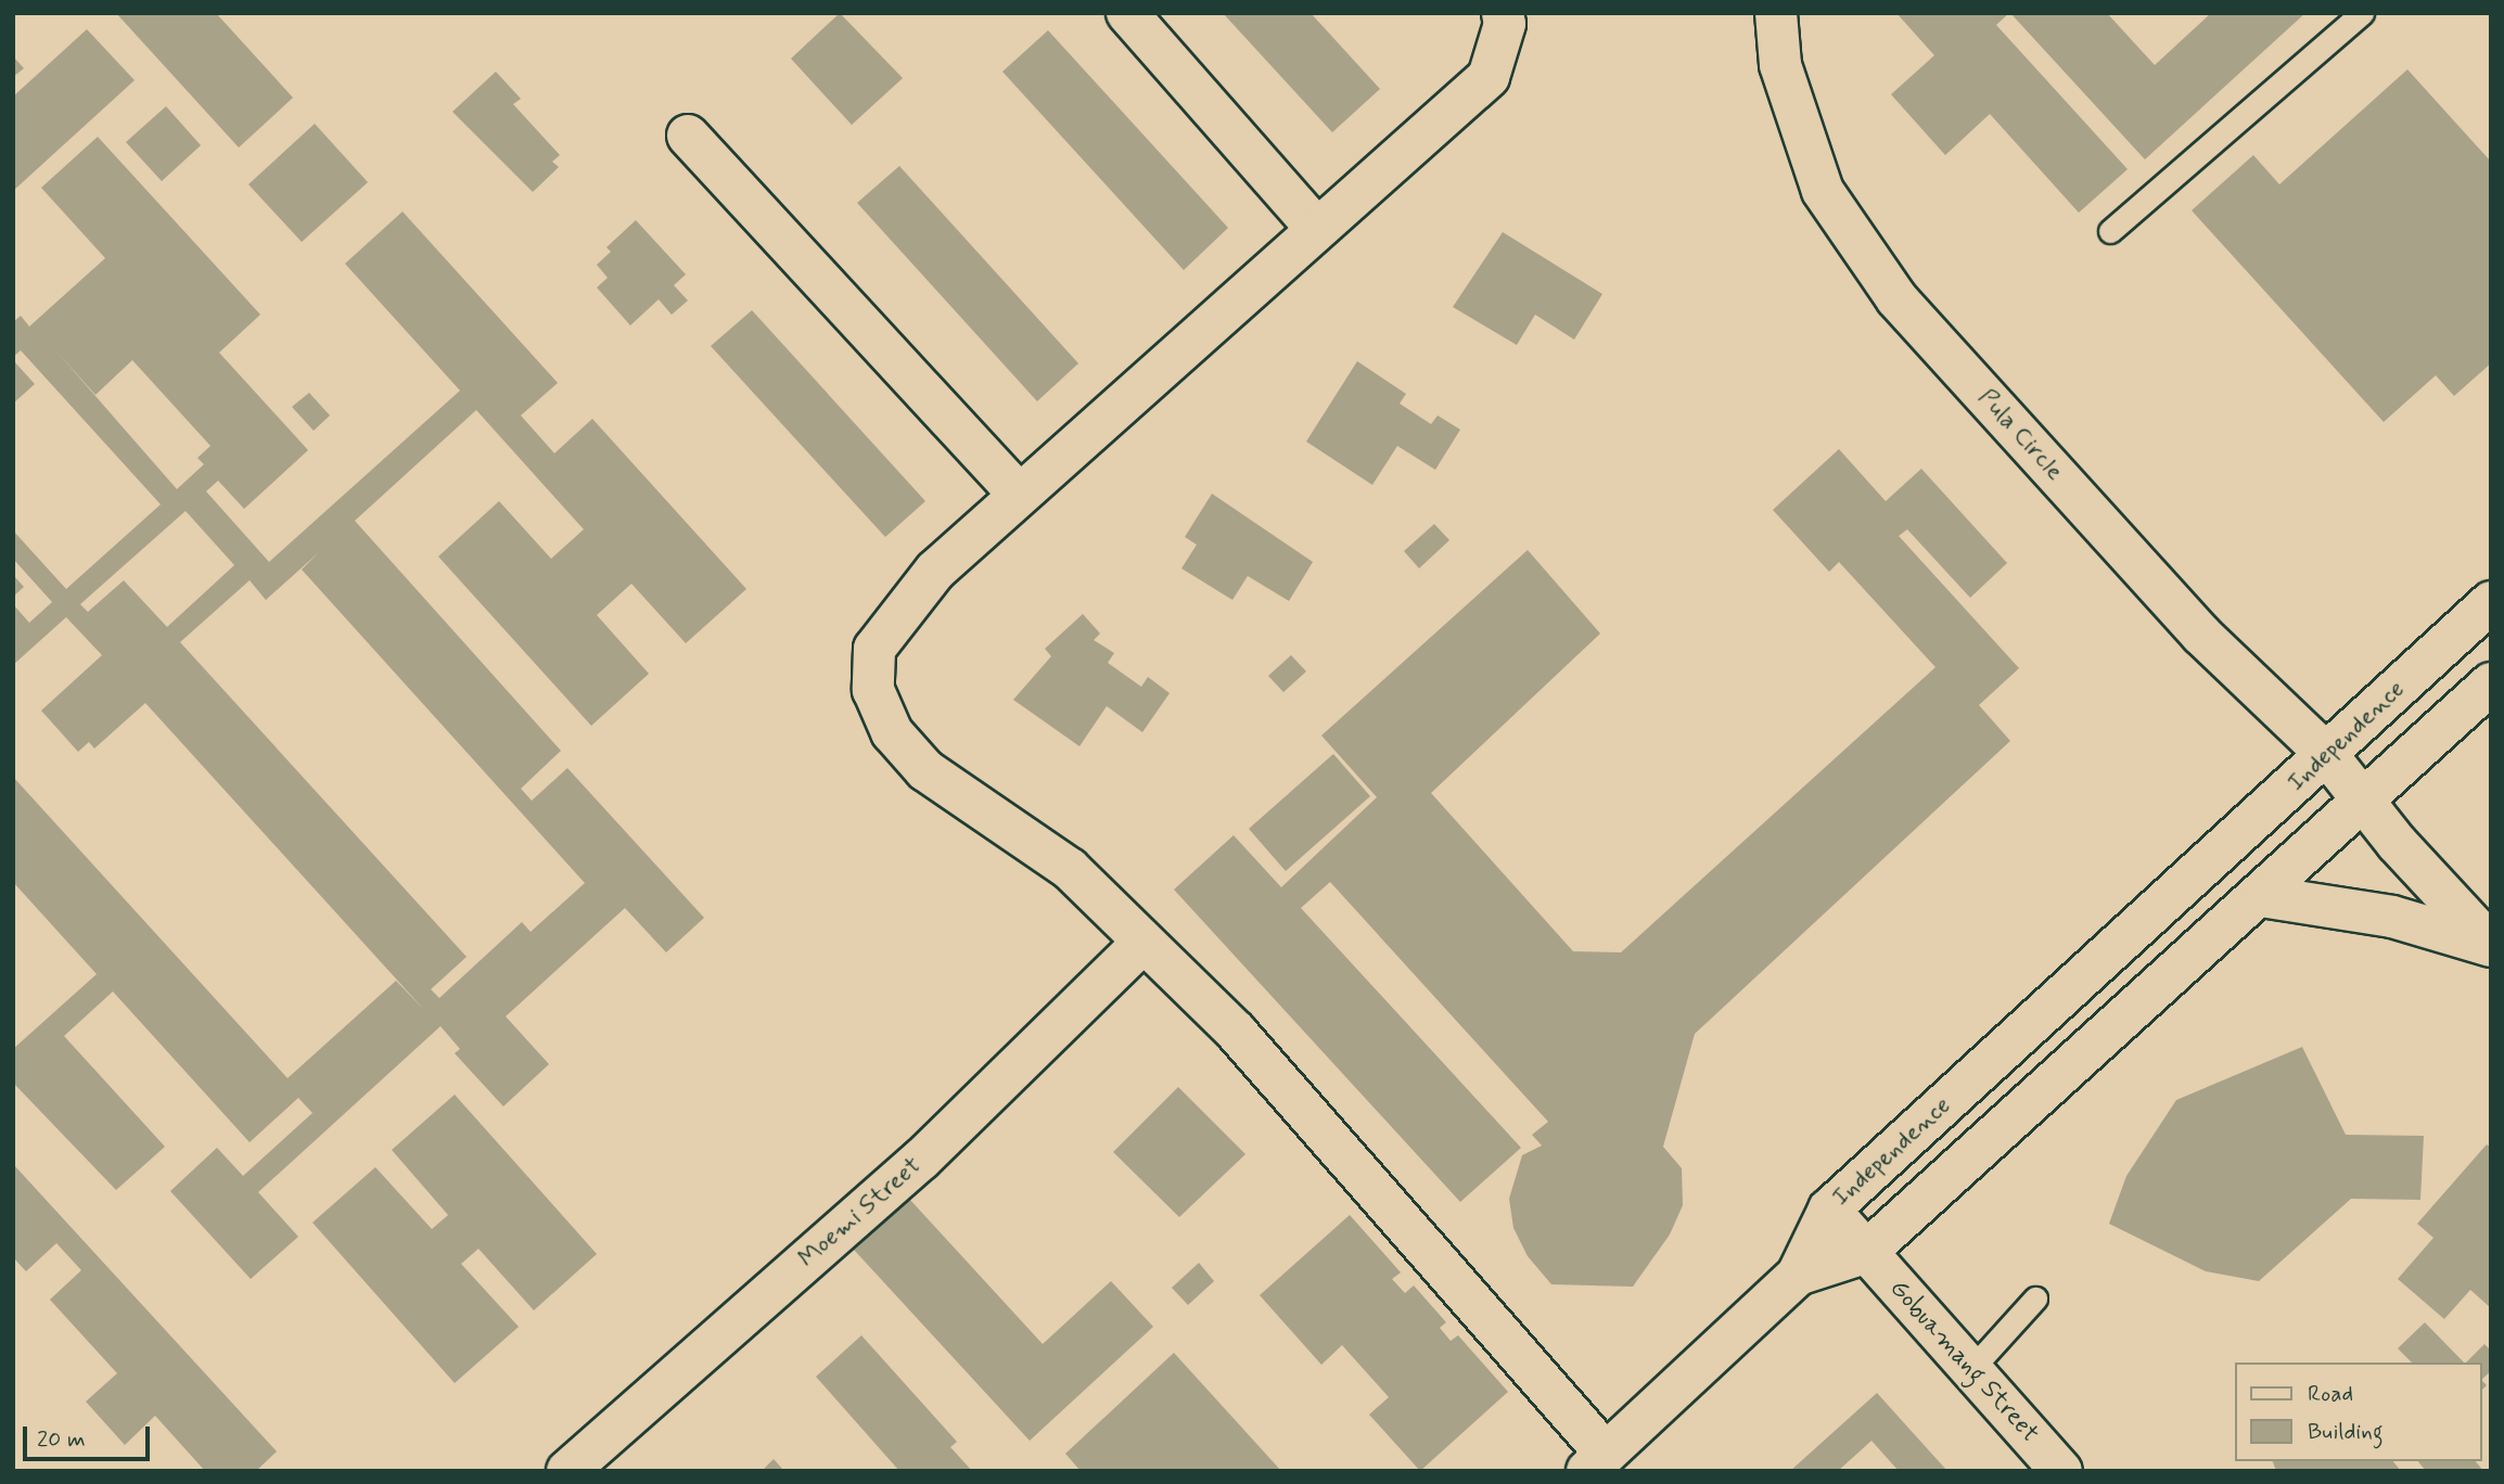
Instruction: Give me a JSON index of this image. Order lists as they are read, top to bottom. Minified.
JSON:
{"streets":{"street":["Pula Circle","Independence","Moemi Street","Gobuamang Street"]},"crossings":[["Pula Circle","Independence"],["Independence","Gobuamang Street"]],"legend":["Road","Building"],"scale_bar":"20 m"}
